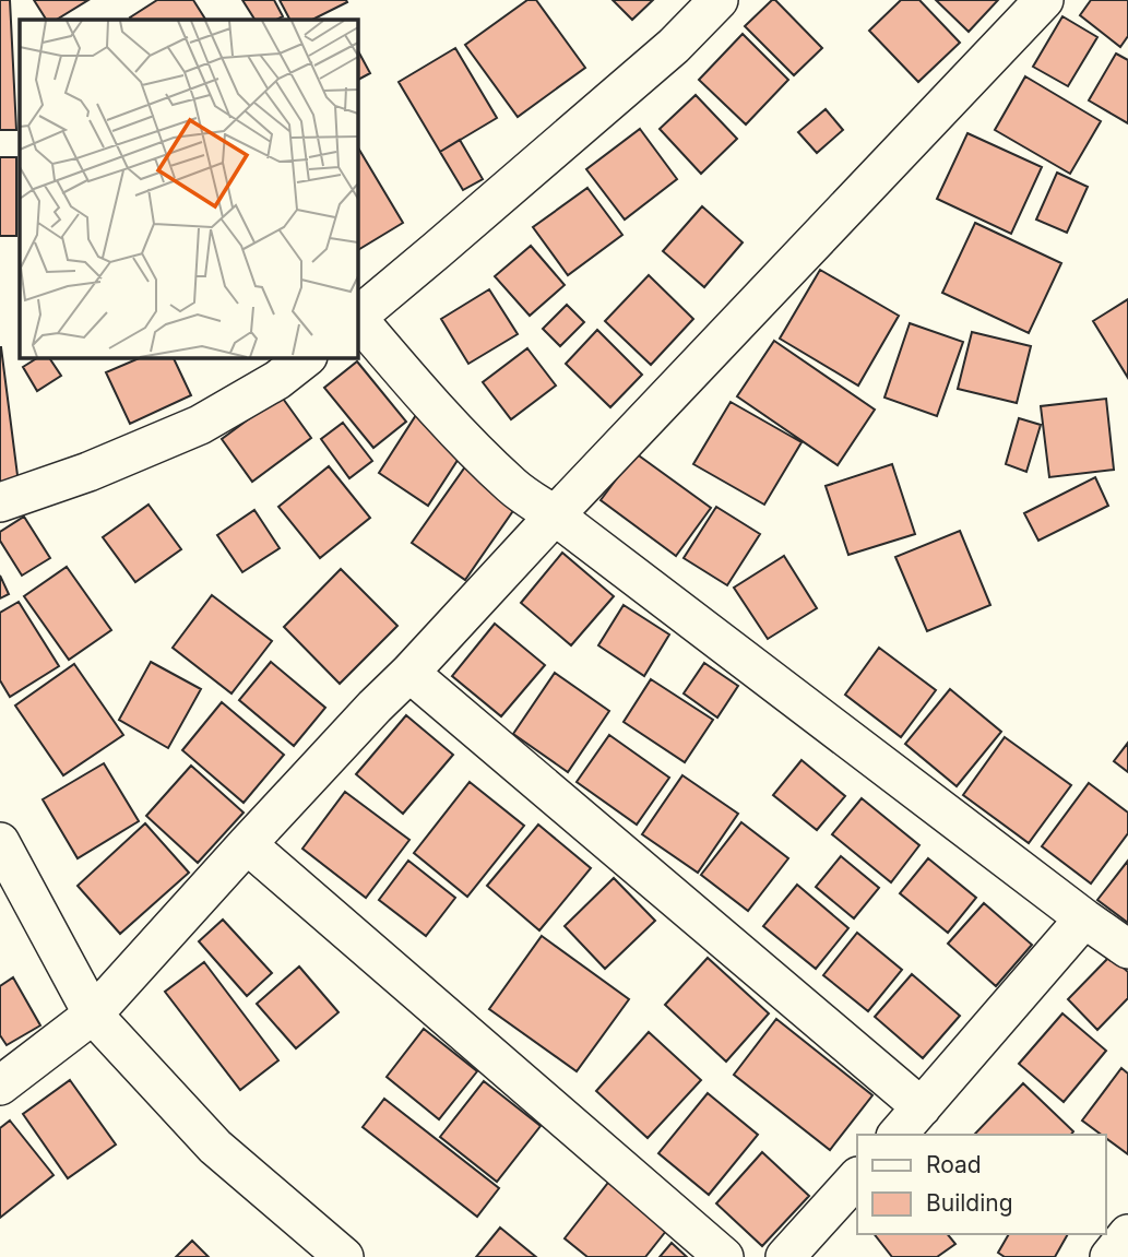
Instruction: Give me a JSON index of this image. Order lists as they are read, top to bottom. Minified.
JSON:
{"legend":["Road","Building"]}
